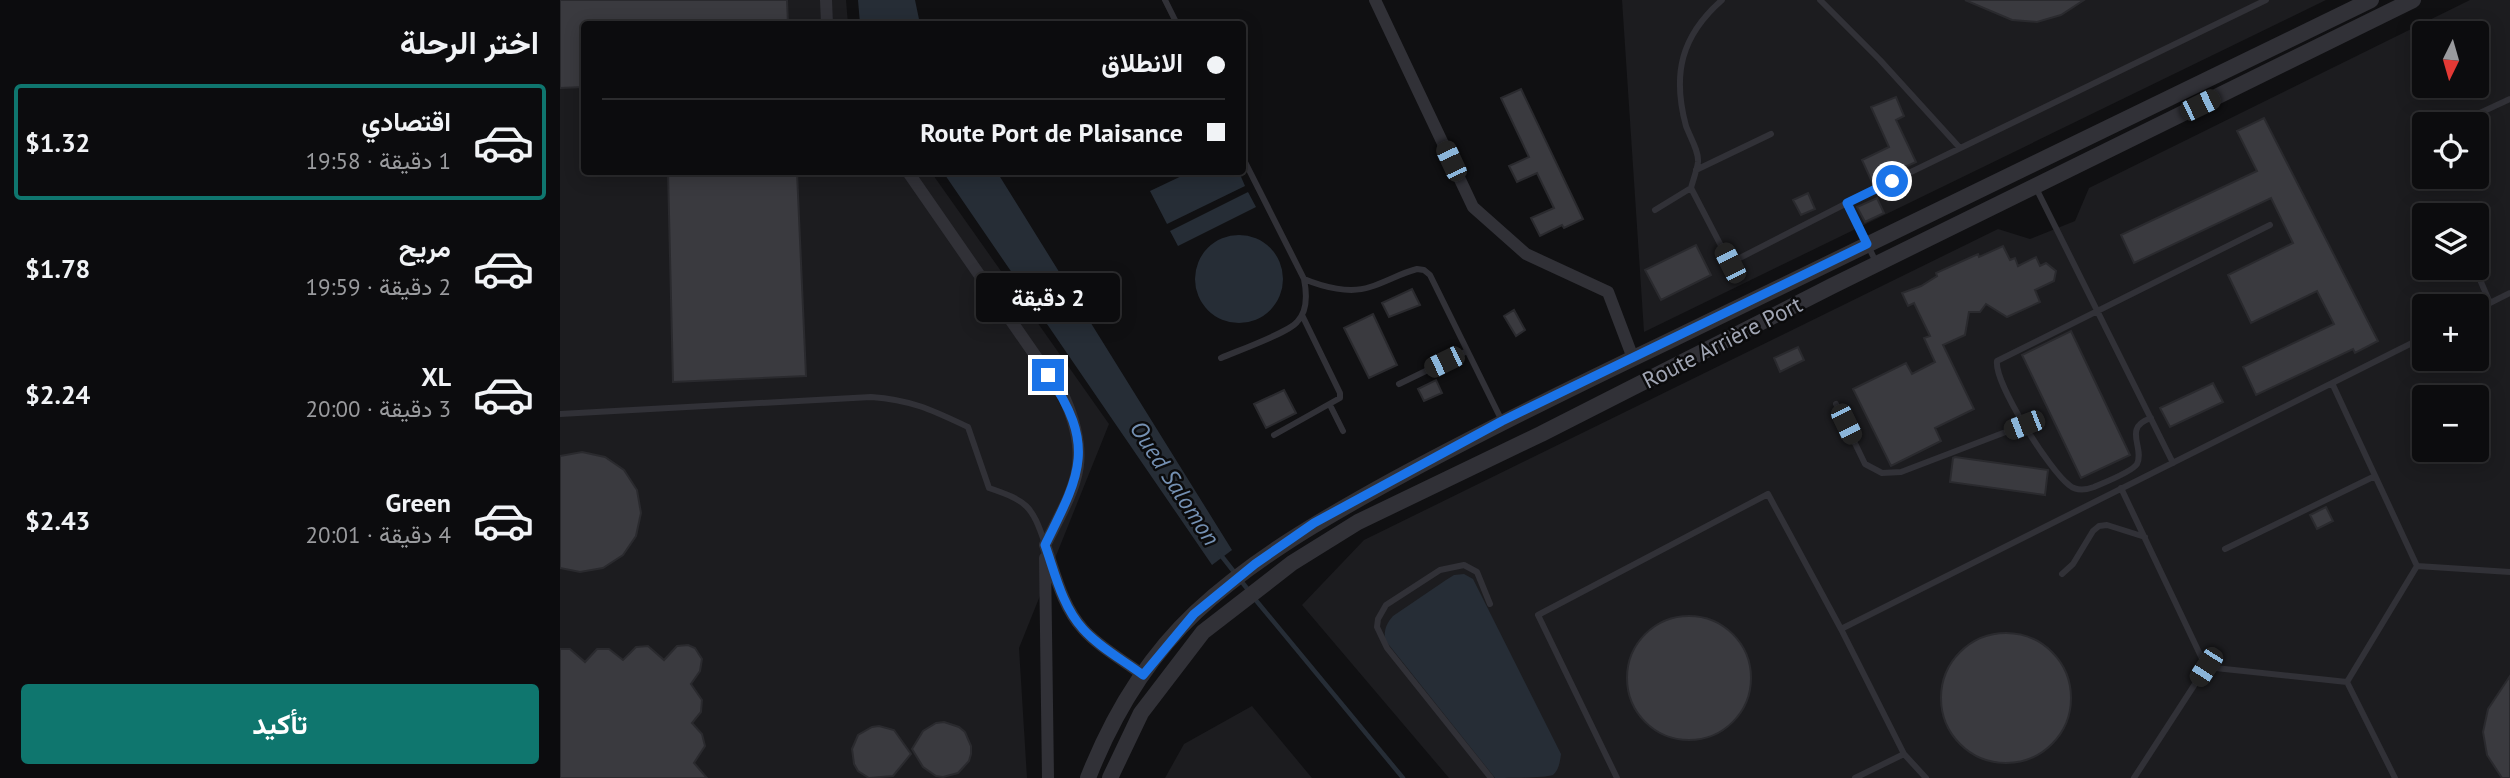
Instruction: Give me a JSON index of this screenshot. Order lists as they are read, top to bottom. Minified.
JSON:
{"streets":{"street":["Route Arrière Port"]},"water":["Oued Salomon"],"north":"bottom","page":{"heading":"اختر الرحلة","map_buttons":["+","−"],"banner":["الانطلاق","Route Port de Plaisance"],"list":[{"name":"اقتصادي","note":"1 دقيقة · 19:58","value":"$1.32"},{"name":"مريح","note":"2 دقيقة · 19:59","value":"$1.78"},{"name":"XL","note":"3 دقيقة · 20:00","value":"$2.24"},{"name":"Green","note":"4 دقيقة · 20:01","value":"$2.43"}],"bubble":"2 دقيقة","buttons":"تأكيد"}}
